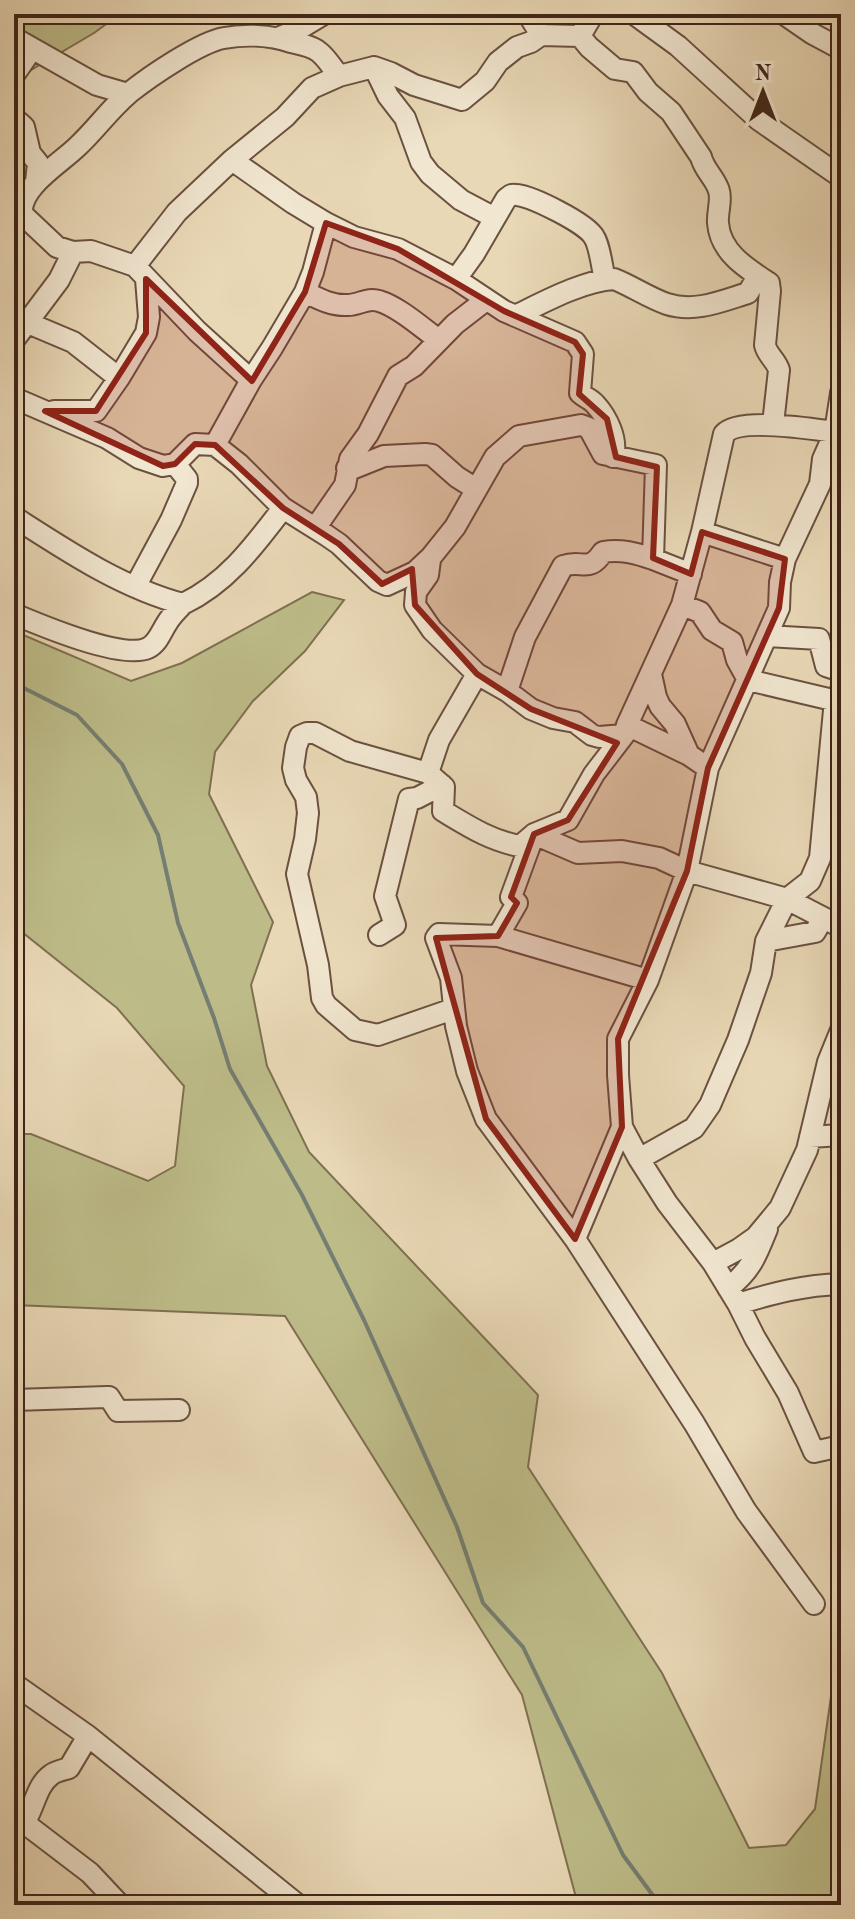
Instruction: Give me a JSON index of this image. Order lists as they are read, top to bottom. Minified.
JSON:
{"north":"top"}
